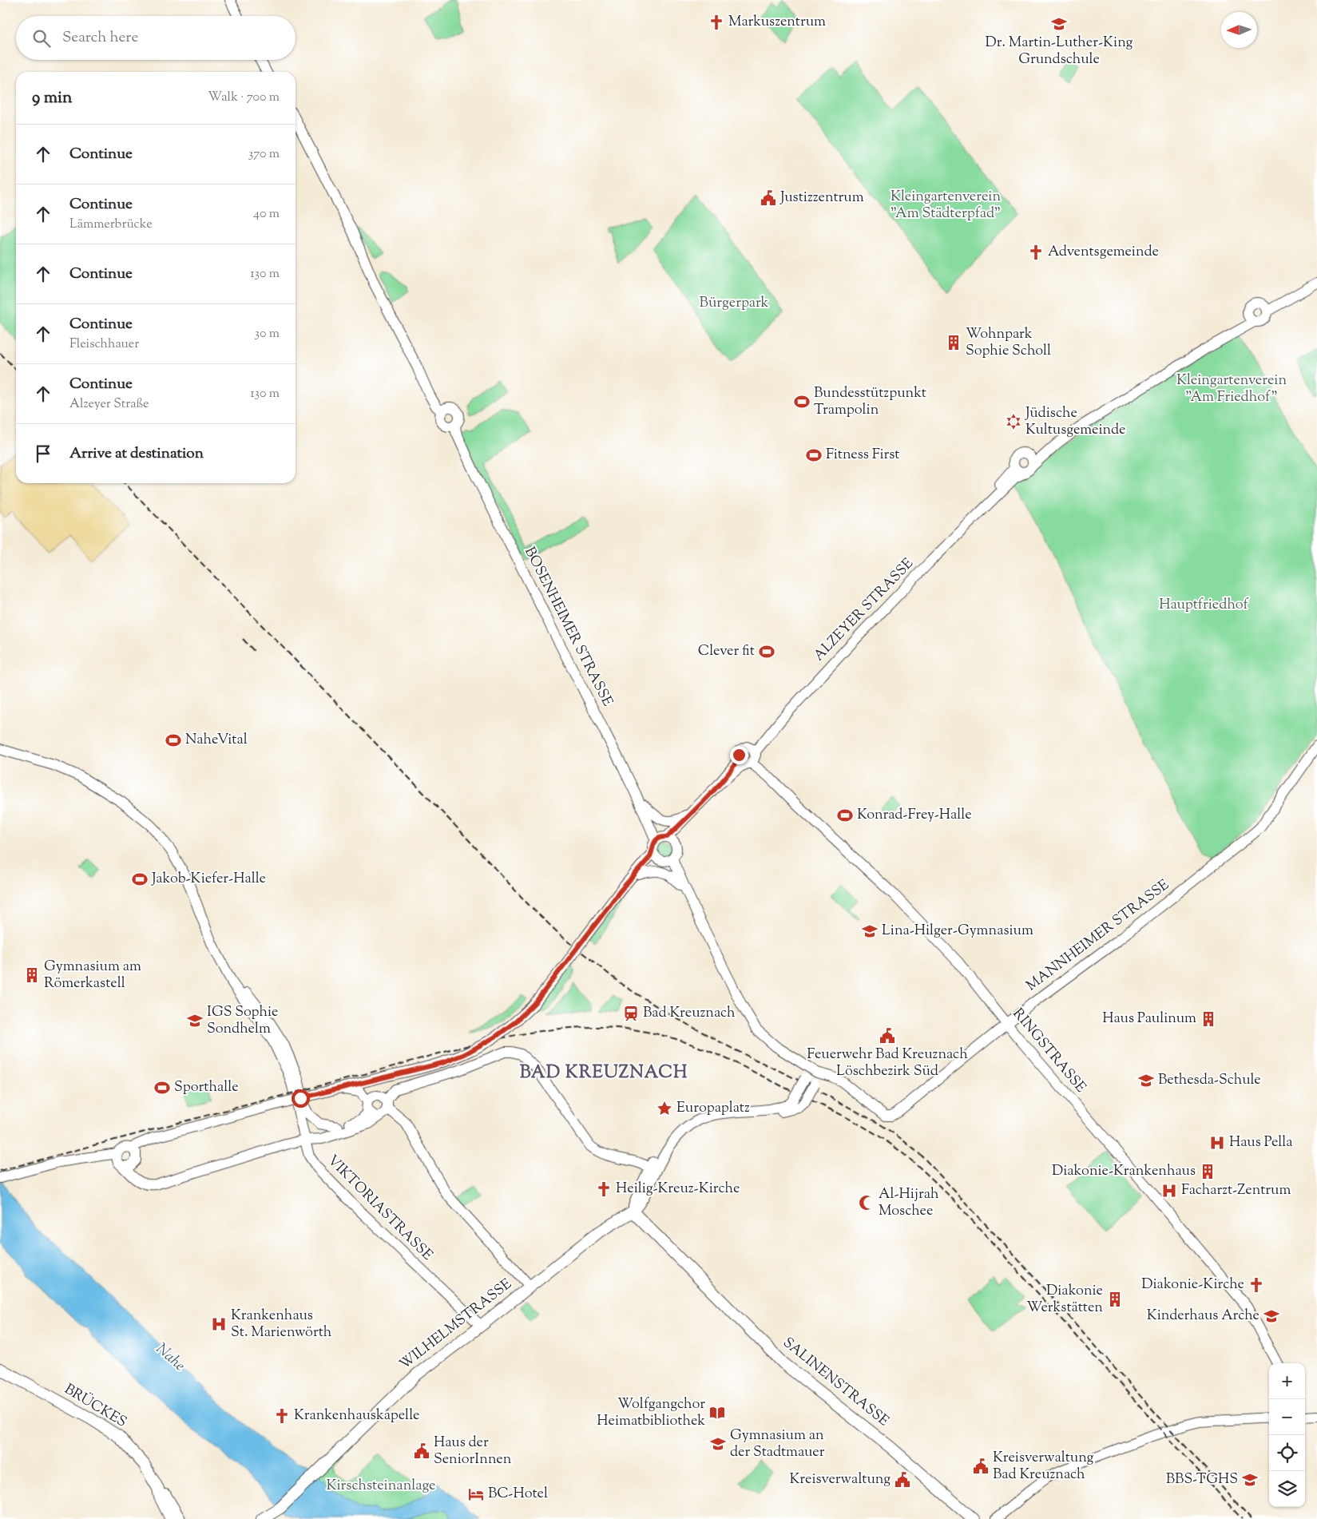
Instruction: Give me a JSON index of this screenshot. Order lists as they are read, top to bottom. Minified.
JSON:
{"streets":{"main road":["WILHELMSTRASSE","SALINENSTRASSE","BRÜCKES"],"street":["ALZEYER STRASSE","BOSENHEIMER STRASSE","MANNHEIMER STRASSE","RINGSTRASSE","VIKTORIASTRASSE"]},"crossings":[["ALZEYER STRASSE","BOSENHEIMER STRASSE"],["ALZEYER STRASSE","RINGSTRASSE"],["MANNHEIMER STRASSE","RINGSTRASSE"],["MANNHEIMER STRASSE","WILHELMSTRASSE"],["VIKTORIASTRASSE","WILHELMSTRASSE"],["WILHELMSTRASSE","SALINENSTRASSE"]],"districts":["BAD KREUZNACH"],"water":["Nahe"],"parks":["Kleingartenverein \"Am Städterpfad\"","Bürgerpark","Kleingartenverein \"Am Friedhof\"","Hauptfriedhof","Kirschsteinanlage"],"places":{"church":["Markuszentrum","Adventsgemeinde","Heilig-Kreuz-Kirche","Diakonie-Kirche","Krankenhauskapelle"],"school or university":["Dr. Martin-Luther-King Grundschule","Lina-Hilger-Gymnasium","IGS Sophie Sondhelm","Bethesda-Schule","Kinderhaus Arche","Gymnasium an der Stadtmauer","BBS-TGHS"],"public building":["Justizzentrum","Feuerwehr Bad Kreuznach Löschbezirk Süd","Haus der SeniorInnen","Kreisverwaltung Bad Kreuznach","Kreisverwaltung"],"building":["Wohnpark Sophie Scholl","Gymnasium am Römerkastell","Haus Paulinum","Diakonie-Krankenhaus","Diakonie Werkstätten"],"sports":["Bundesstützpunkt Trampolin","Fitness First","Clever fit","NaheVital","Konrad-Frey-Halle","Jakob-Kiefer-Halle","Sporthalle"],"synagogue":["Jüdische Kultusgemeinde"],"station":["Bad Kreuznach"],"place":["Europaplatz"],"hospital":["Haus Pella","Facharzt-Zentrum","Krankenhaus St. Marienwörth"],"mosque":["Al-Hijrah Moschee"],"library":["Wolfgangchor Heimatbibliothek"],"hotel":["BC-Hotel"]},"north":"left","page":{"search":"Search here","heading":["9 min","Walk · 700 m"],"list":[["Continue","370 m"],["Continue","Lämmerbrücke","40 m"],["Continue","130 m"],["Continue","Fleischhauer","30 m"],["Continue","Alzeyer Straße","130 m"],"Arrive at destination"],"map_buttons":["+","−"]}}
